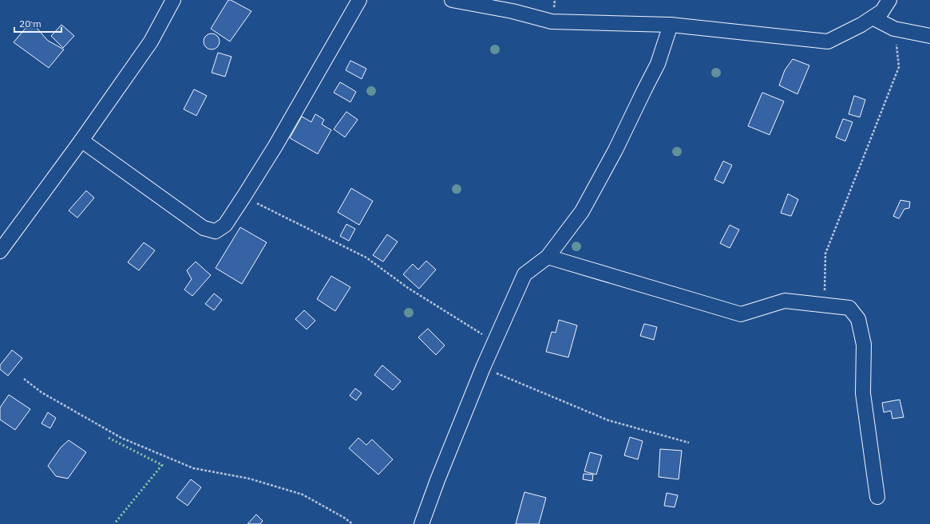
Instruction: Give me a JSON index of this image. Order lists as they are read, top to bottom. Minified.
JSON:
{"scale_bar":"20 m"}
